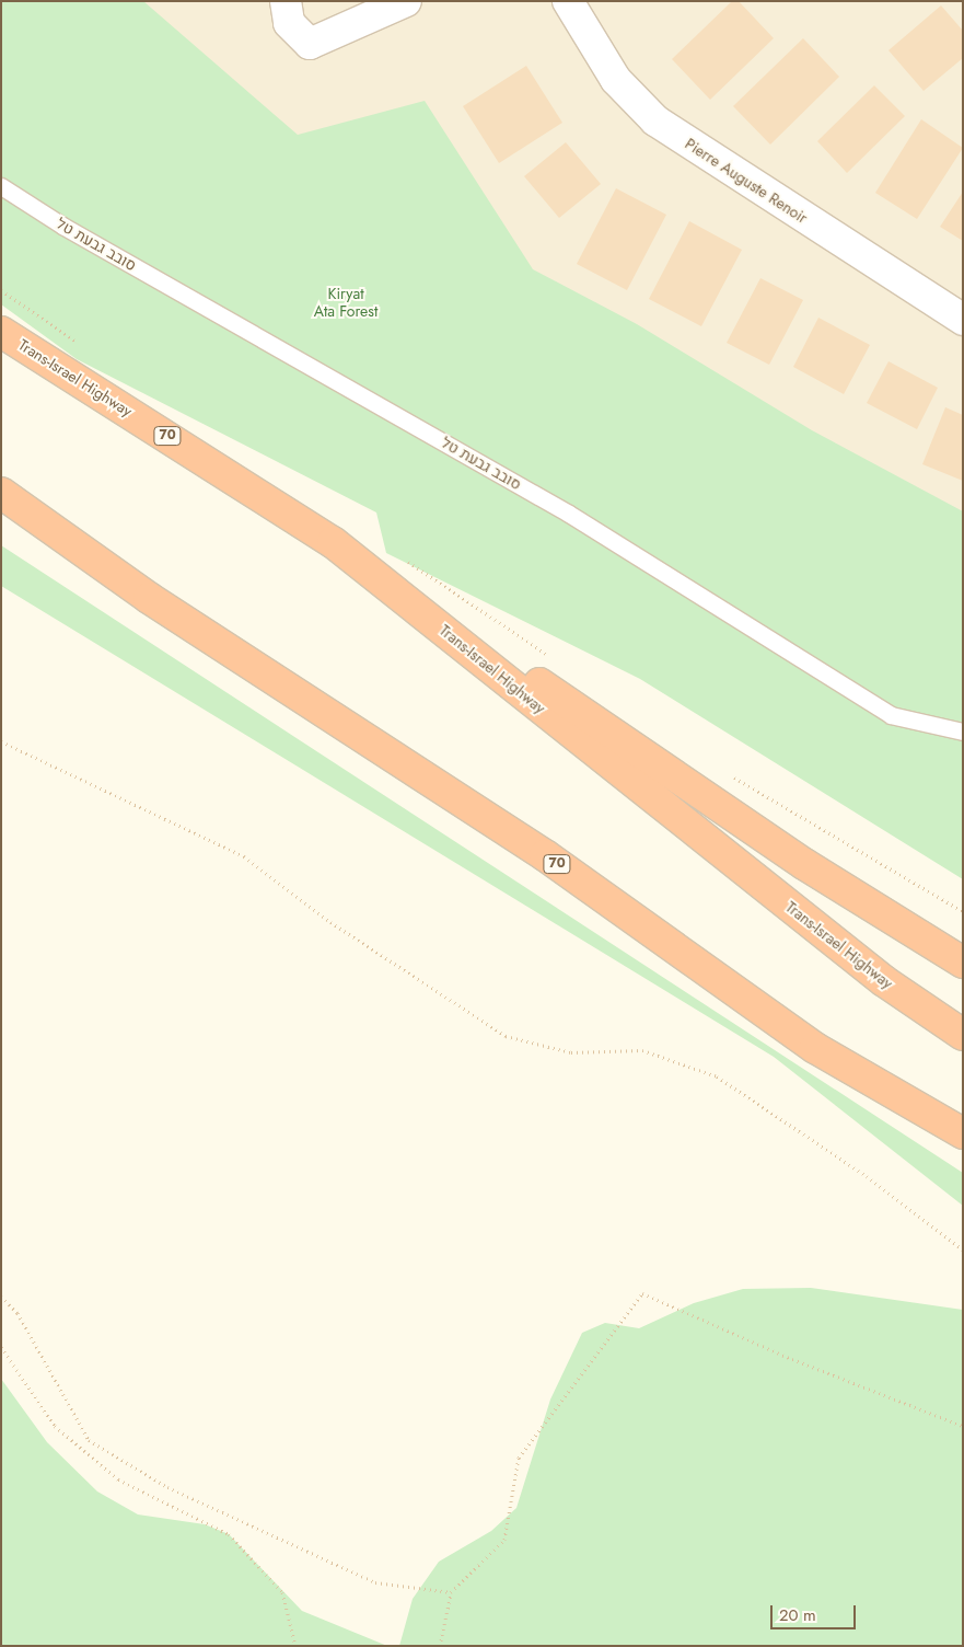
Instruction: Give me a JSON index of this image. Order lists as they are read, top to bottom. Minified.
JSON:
{"streets":{"highway":["Trans-Israel Highway","70"],"street":["Pierre Auguste Renoir"],"lane":["סובב גבעת טל"]},"parks":["Kiryat Ata Forest"],"scale_bar":"20 m"}
